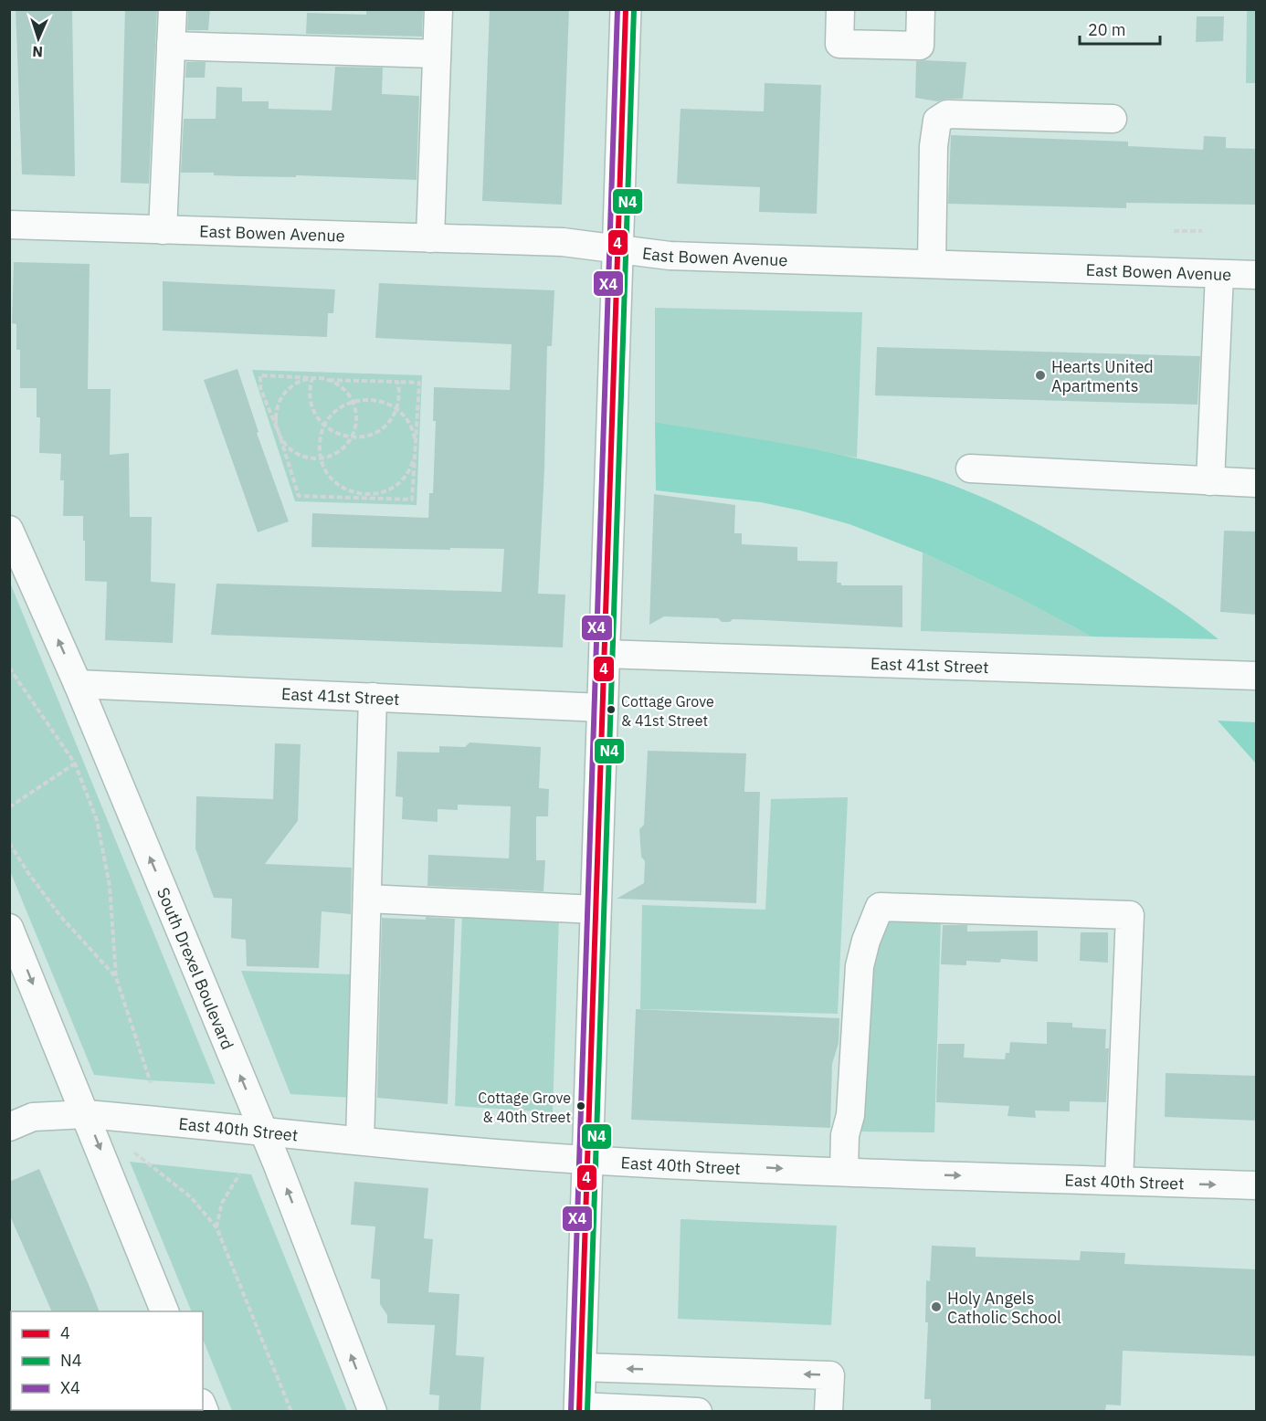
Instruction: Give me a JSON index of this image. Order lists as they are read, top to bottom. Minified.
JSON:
{"streets":{"street":["East Bowen Avenue","East 41st Street","South Drexel Boulevard","East 40th Street"]},"crossings":[["East 41st Street","South Drexel Boulevard"],["South Drexel Boulevard","East 40th Street"]],"one_way":["East 40th Street"],"places":["Hearts United Apartments","Cottage Grove & 41st Street","Cottage Grove & 40th Street","Holy Angels Catholic School"],"lines":["transit line 4","transit line N4","transit line X4"],"legend":["4","N4","X4"],"scale_bar":"20 m","north":"bottom"}
